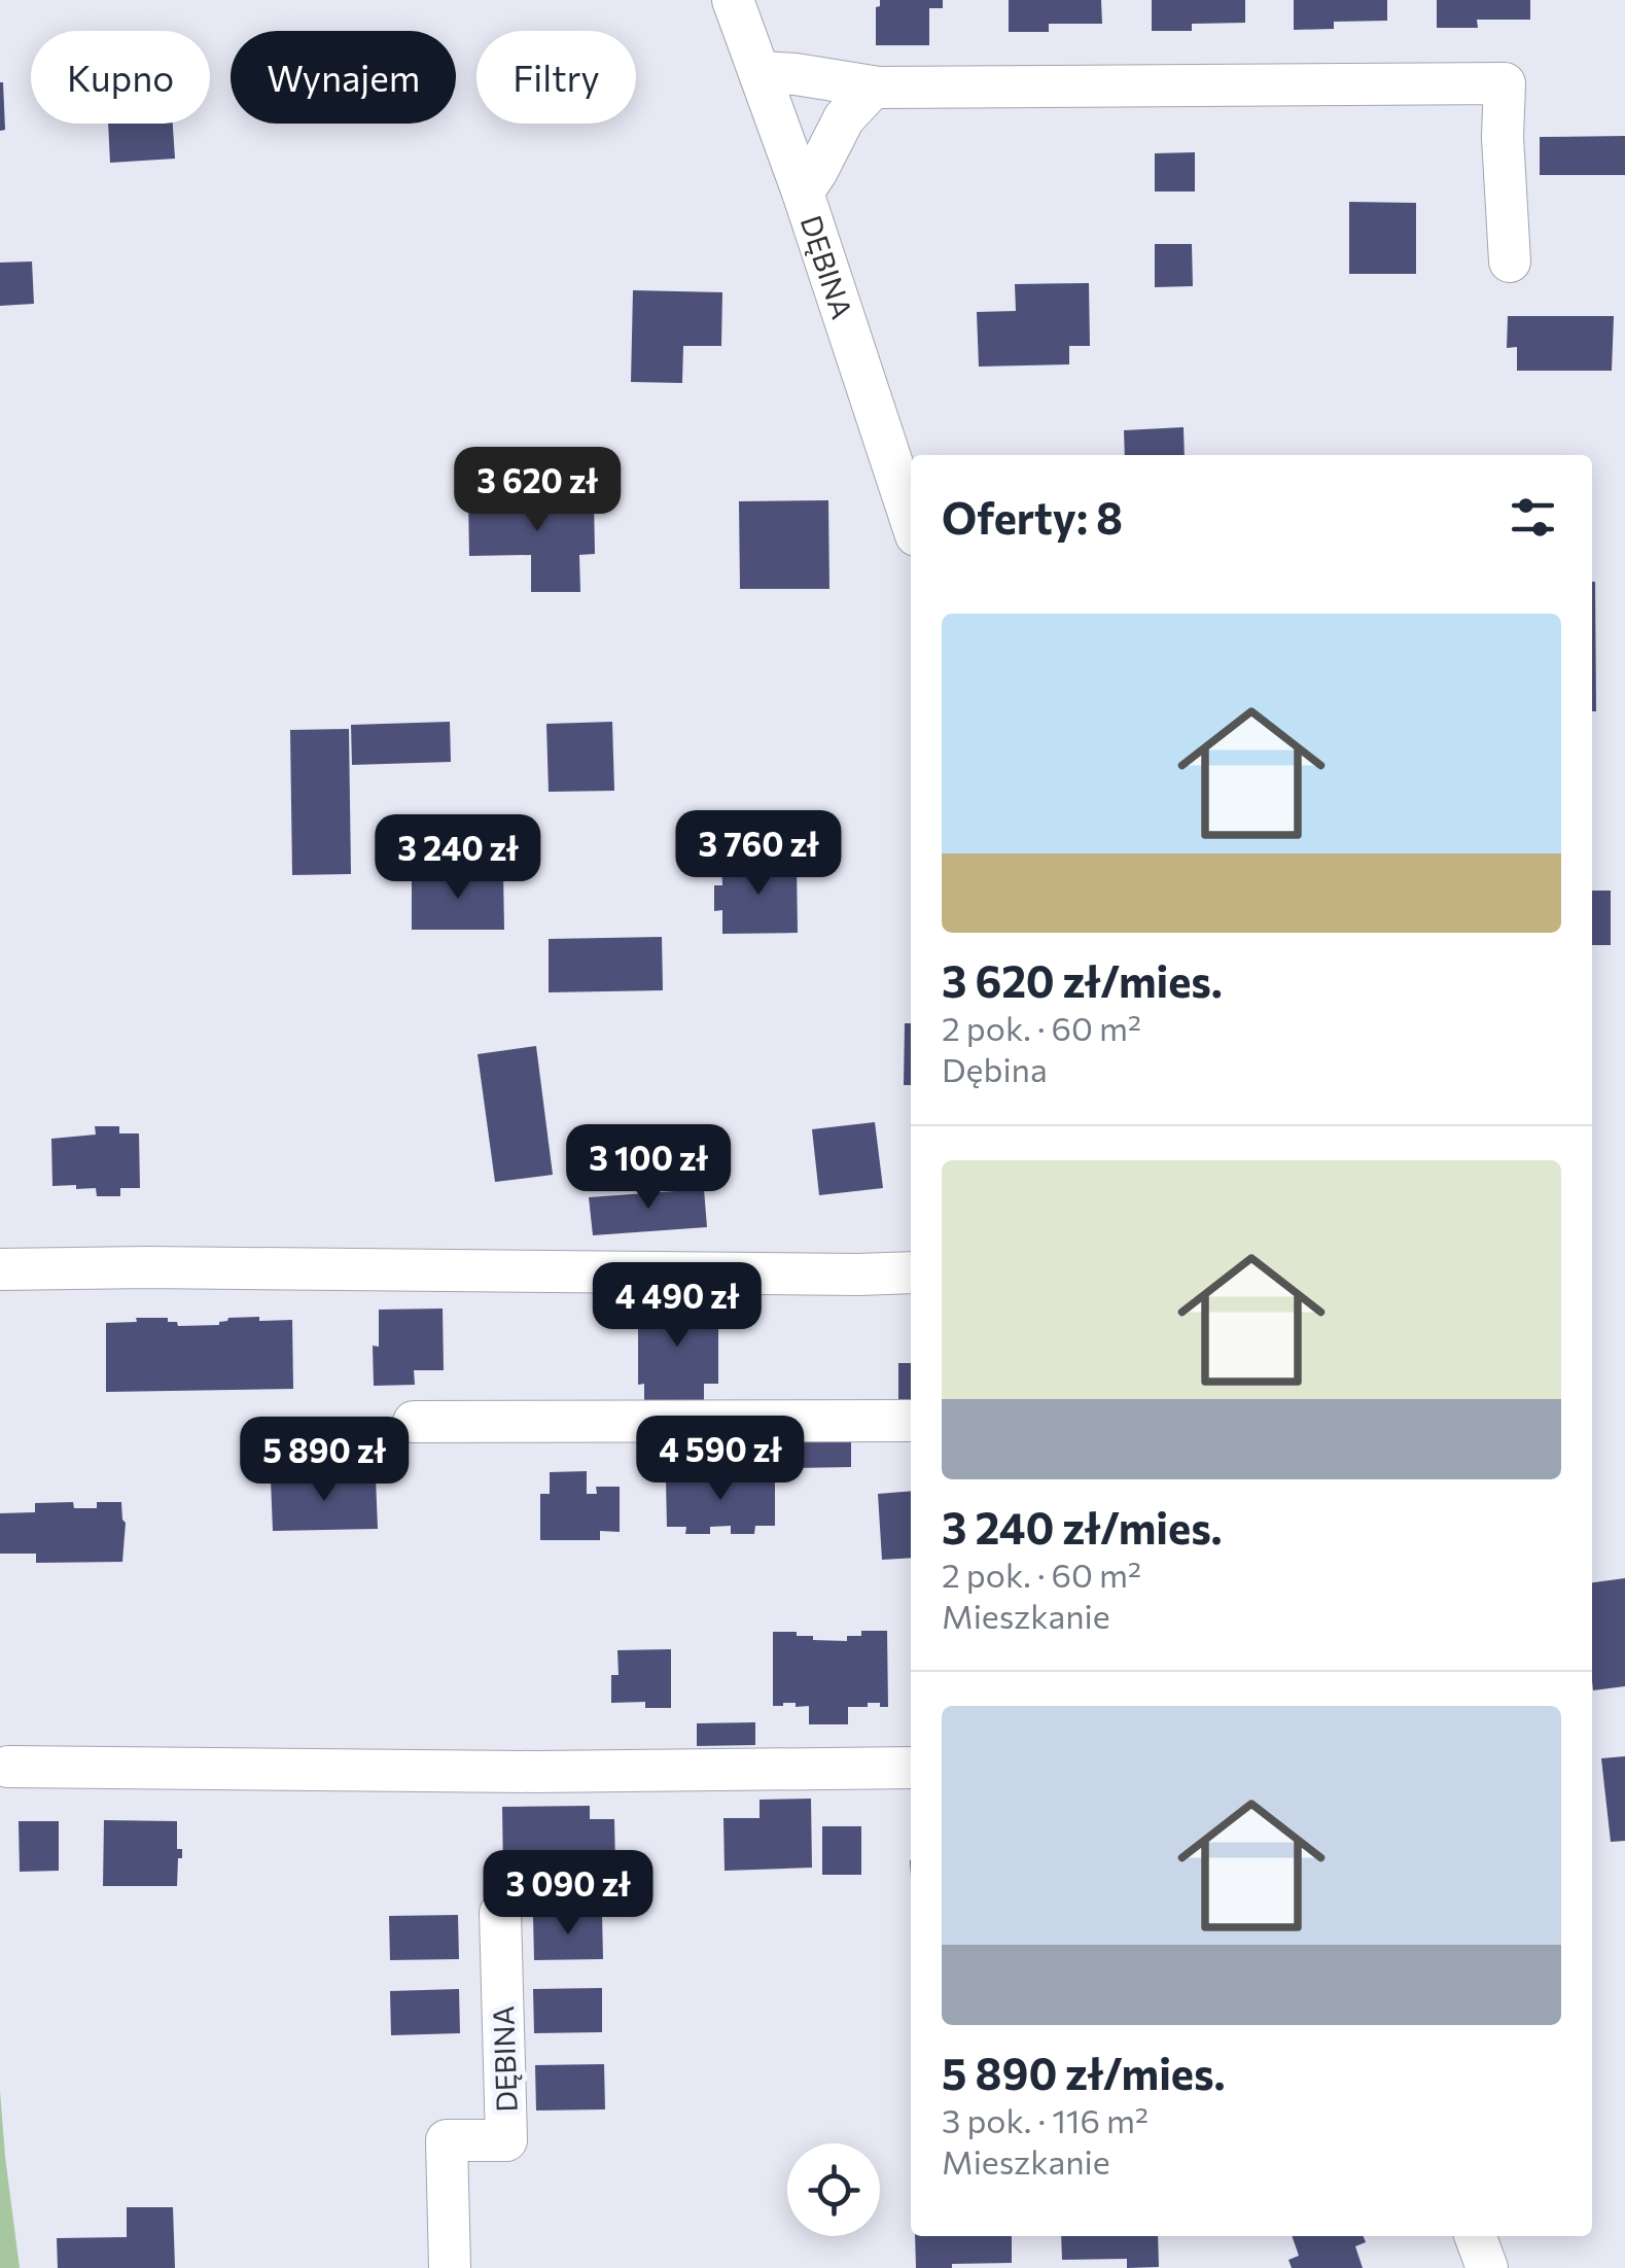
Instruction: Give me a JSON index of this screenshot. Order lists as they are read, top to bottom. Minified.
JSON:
{"streets":{"street":["DĘBINA"]},"page":{"chip":["Kupno","Wynajem","Filtry"],"price":["3 620 zł","3 760 zł","3 240 zł","3 100 zł","4 490 zł","4 590 zł","5 890 zł","3 090 zł"],"heading":"Oferty: 8","list":[{"name":"3 620 zł/mies.","note":"2 pok. · 60 m² · Dębina"},{"name":"3 240 zł/mies.","note":"2 pok. · 60 m² · Mieszkanie"},{"name":"5 890 zł/mies.","note":"3 pok. · 116 m² · Mieszkanie"}]}}
